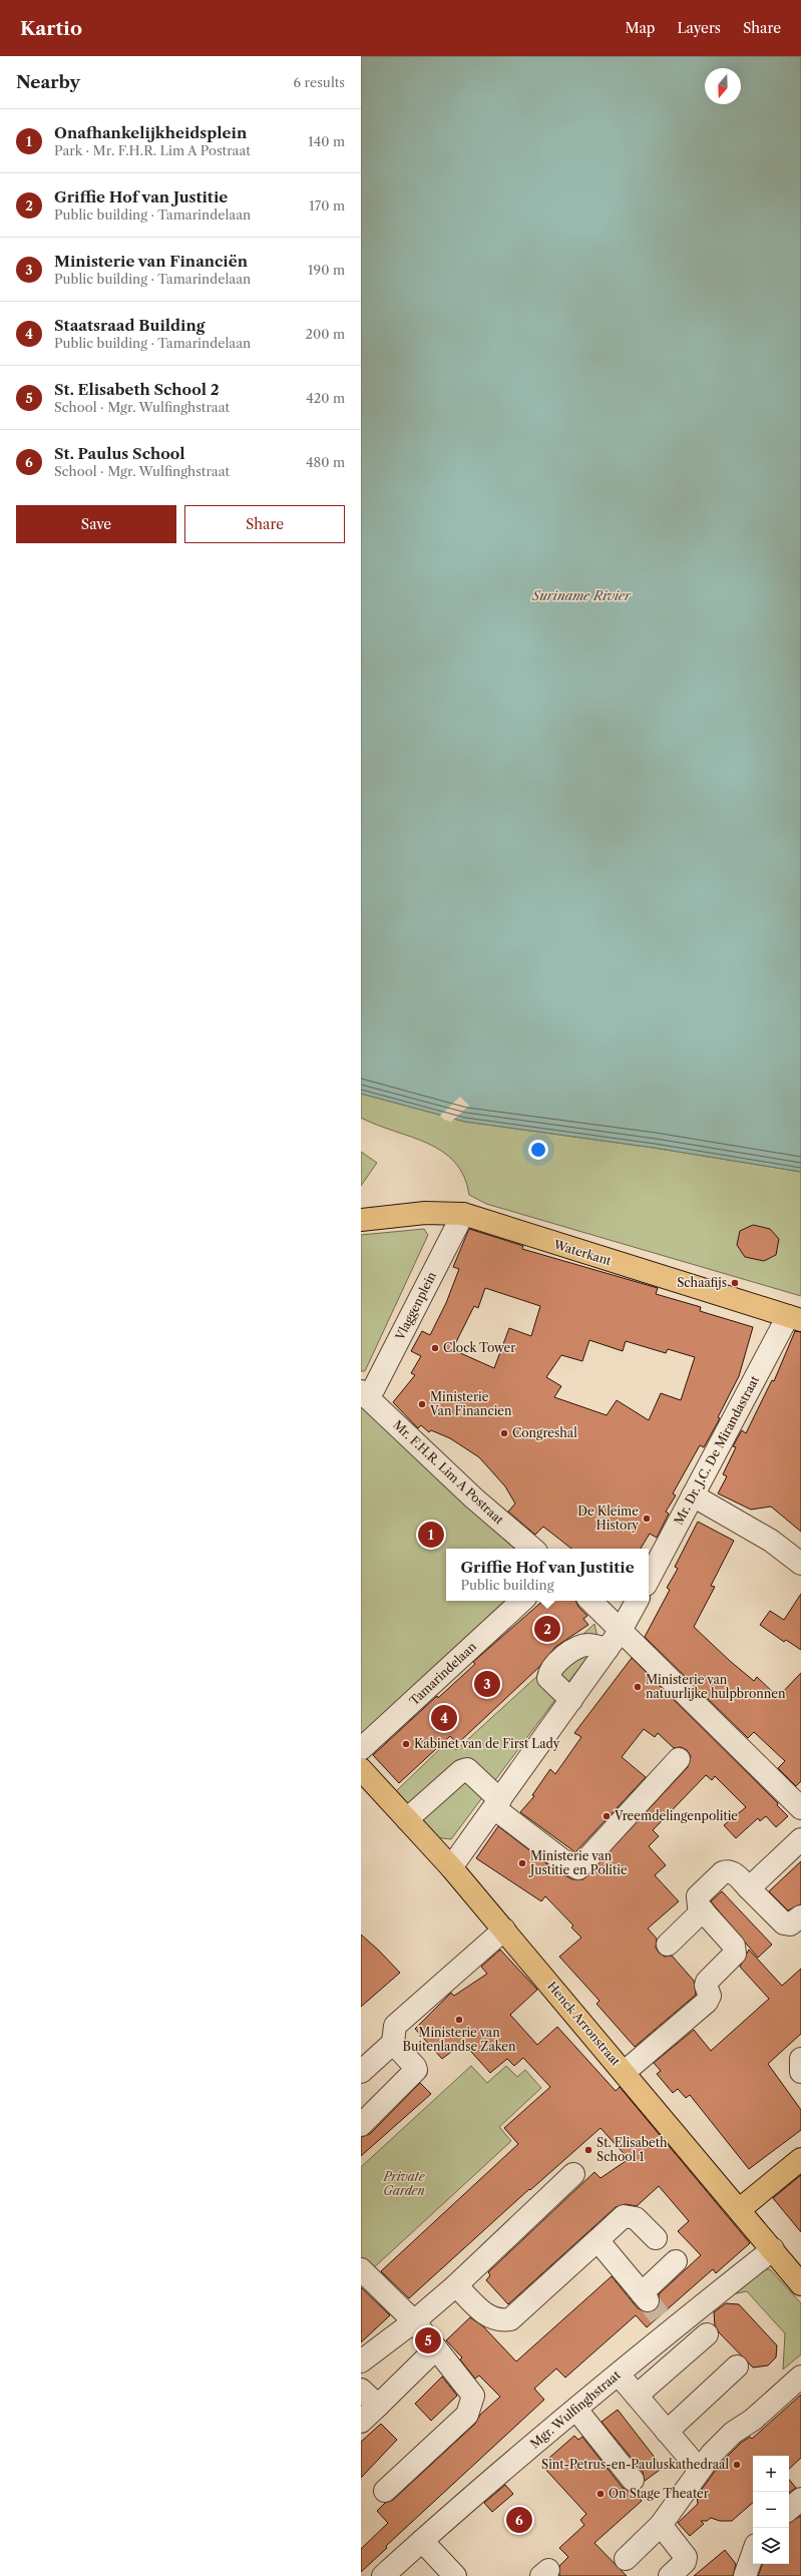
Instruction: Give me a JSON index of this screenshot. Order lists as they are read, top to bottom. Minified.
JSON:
{"streets":{"main road":["Waterkant","Henck Arronstraat"],"street":["Vlaggenplein","Mr. Dr. J.C. De Mirandastraat","Mr. F.H.R. Lim A Postraat","Tamarindelaan","Mgr. Wulfinghstraat"]},"crossings":[["Waterkant","Vlaggenplein"],["Waterkant","Mr. Dr. J.C. De Mirandastraat"],["Vlaggenplein","Mr. F.H.R. Lim A Postraat"],["Henck Arronstraat","Mgr. Wulfinghstraat"]],"water":["Suriname Rivier"],"parks":["Private Garden"],"places":["Schaafijs","Clock Tower","Ministerie Van Financien","Congreshal","De Kleime History","Ministerie van natuurlijke hulpbronnen","Kabinet van de First Lady","Vreemdelingenpolitie","Ministerie van Justitie en Politie","Ministerie van Buitenlandse Zaken","St. Elisabeth School 1","Sint-Petrus-en-Pauluskathedraal","On Stage Theater"],"north":"bottom","page":{"header":"Kartio","nav":["Map","Layers","Share"],"heading":["Nearby","6 results"],"list":[{"mark":"1","name":"Onafhankelijkheidsplein","note":"Park · Mr. F.H.R. Lim A Postraat","value":"140 m"},{"mark":"2","name":"Griffie Hof van Justitie","note":"Public building · Tamarindelaan","value":"170 m"},{"mark":"3","name":"Ministerie van Financiën","note":"Public building · Tamarindelaan","value":"190 m"},{"mark":"4","name":"Staatsraad Building","note":"Public building · Tamarindelaan","value":"200 m"},{"mark":"5","name":"St. Elisabeth School 2","note":"School · Mgr. Wulfinghstraat","value":"420 m"},{"mark":"6","name":"St. Paulus School","note":"School · Mgr. Wulfinghstraat","value":"480 m"}],"buttons":["Save","Share"],"pins":["1","2","3","4","5","6"],"popup":["Griffie Hof van Justitie","Public building"],"map_buttons":["+","−"]}}
